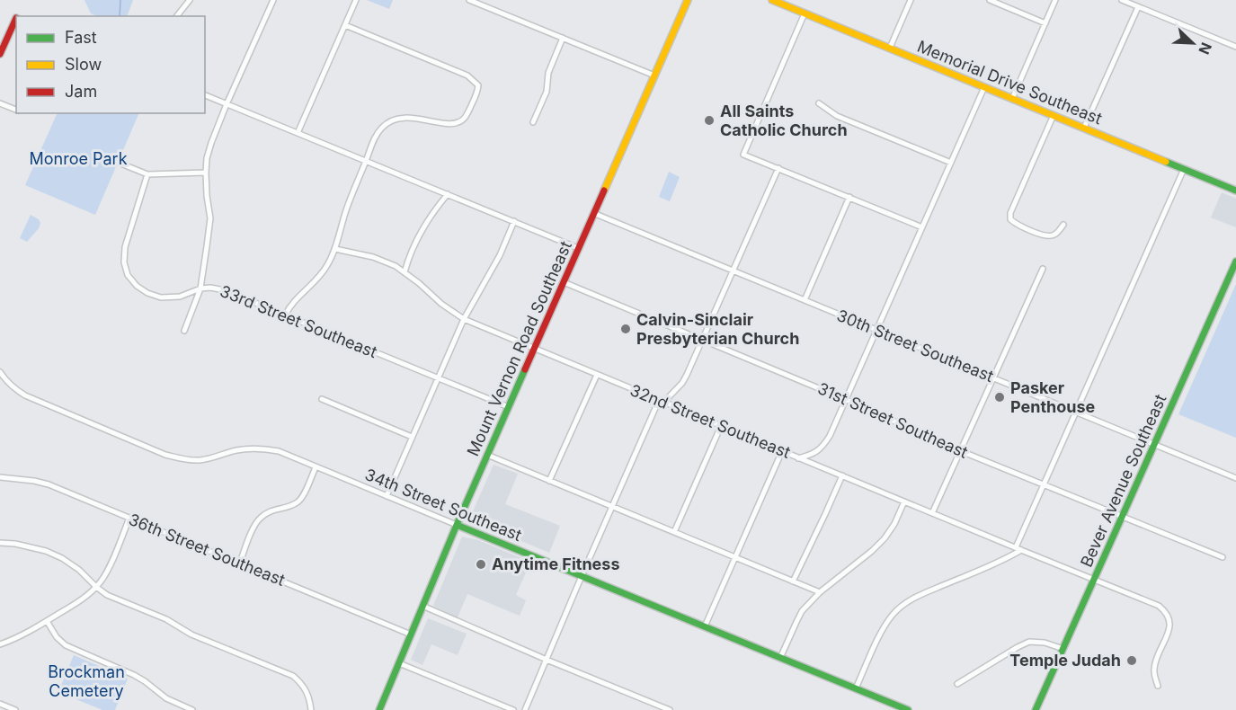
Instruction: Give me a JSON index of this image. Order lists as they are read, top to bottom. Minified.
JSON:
{"streets":{"street":["Memorial Drive Southeast","33rd Street Southeast","30th Street Southeast","Mount Vernon Road Southeast","31st Street Southeast","32nd Street Southeast","Bever Avenue Southeast","34th Street Southeast","36th Street Southeast"]},"crossings":[["33rd Street Southeast","Mount Vernon Road Southeast"],["30th Street Southeast","Mount Vernon Road Southeast"],["30th Street Southeast","Bever Avenue Southeast"],["Mount Vernon Road Southeast","31st Street Southeast"],["Mount Vernon Road Southeast","32nd Street Southeast"],["Mount Vernon Road Southeast","34th Street Southeast"],["Mount Vernon Road Southeast","36th Street Southeast"],["31st Street Southeast","Bever Avenue Southeast"],["32nd Street Southeast","Bever Avenue Southeast"]],"parks":["Monroe Park","Brockman Cemetery"],"places":["All Saints Catholic Church","Calvin-Sinclair Presbyterian Church","Pasker Penthouse","Anytime Fitness","Temple Judah"],"legend":["Fast","Slow","Jam"],"north":"bottom right"}
